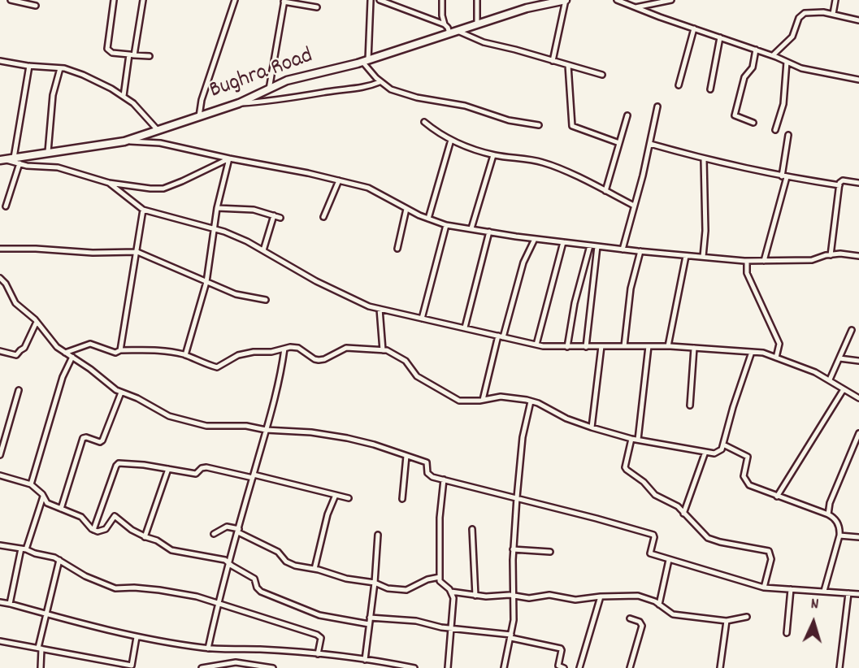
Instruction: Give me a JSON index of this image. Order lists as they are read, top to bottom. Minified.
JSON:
{"streets":{"street":["Bughra Road"]},"north":"top"}
